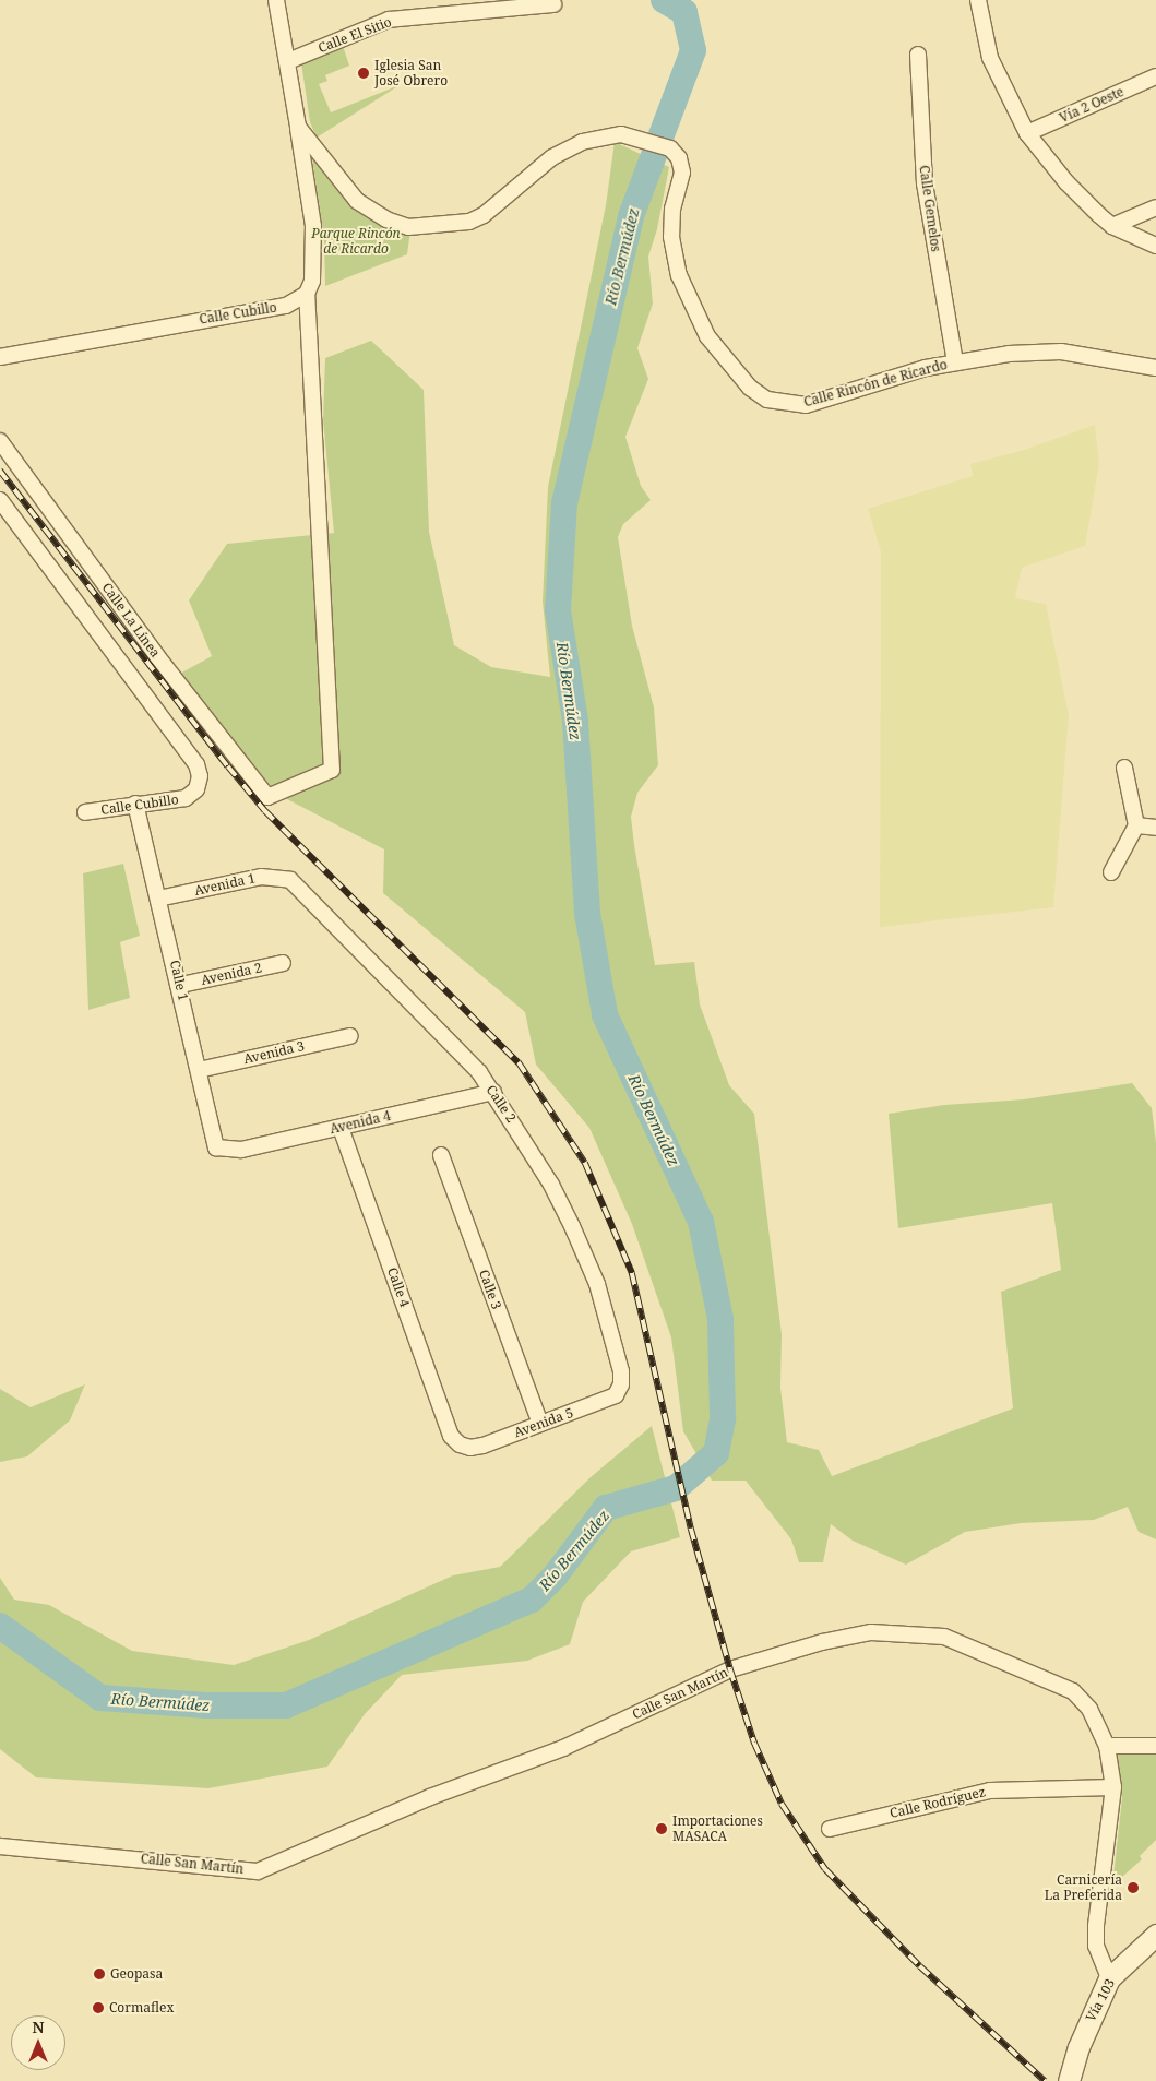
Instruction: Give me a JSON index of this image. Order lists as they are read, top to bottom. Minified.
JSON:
{"streets":{"main road":["Vía 103"],"street":["Calle El Sitio","Vía 2 Oeste","Calle Gemelos","Calle Cubillo","Calle Rincón de Ricardo","Calle La Línea","Avenida 1","Avenida 2","Calle 1","Avenida 3","Calle 2","Avenida 4","Calle 4","Calle 3","Avenida 5","Calle San Martín","Calle Rodríguez"]},"crossings":[["Calle El Sitio","Calle Rincón de Ricardo"],["Calle Gemelos","Calle Rincón de Ricardo"],["Calle Cubillo","Calle La Línea"],["Calle Cubillo","Calle 1"],["Avenida 1","Calle 1"],["Avenida 1","Calle 2"],["Avenida 2","Calle 1"],["Calle 1","Avenida 3"],["Calle 1","Avenida 4"],["Calle 2","Avenida 4"],["Calle 2","Avenida 5"],["Avenida 4","Calle 4"],["Calle 4","Avenida 5"],["Calle 3","Avenida 5"],["Calle San Martín","Calle Rodríguez"],["Calle San Martín","Vía 103"]],"water":["Río Bermúdez"],"parks":["Parque Rincón de Ricardo"],"places":["Iglesia San José Obrero","Importaciones MASACA","Carnicería La Preferida","Geopasa","Cormaflex"],"north":"top"}
